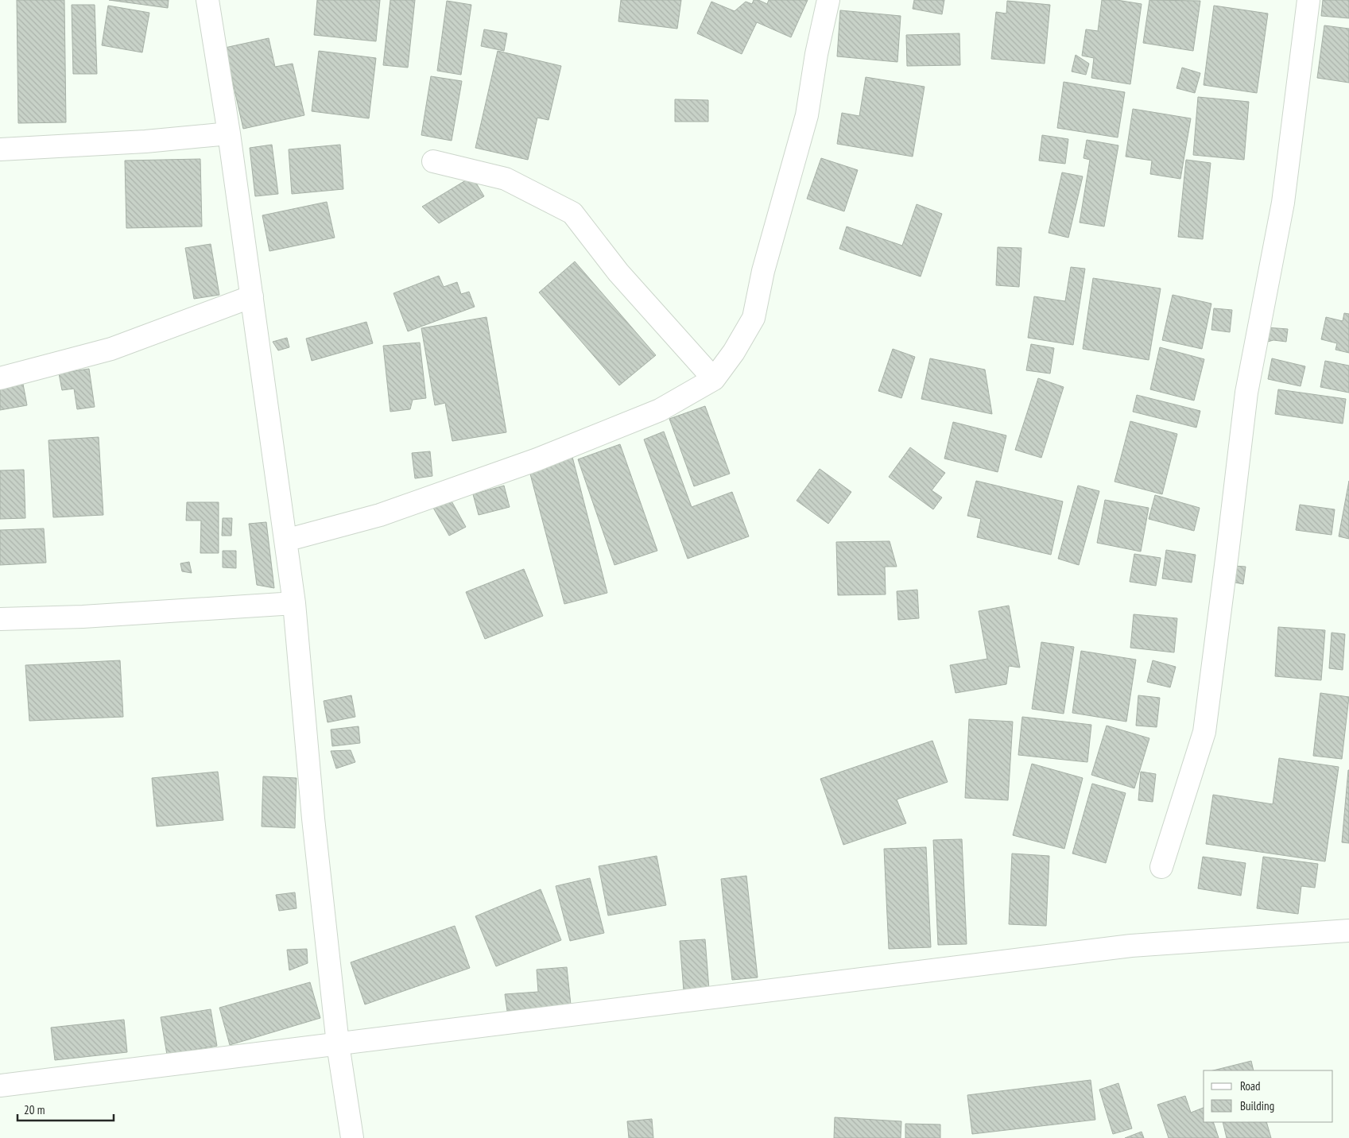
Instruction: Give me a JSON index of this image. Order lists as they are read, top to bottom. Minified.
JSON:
{"legend":["Road","Building"],"scale_bar":"20 m"}
